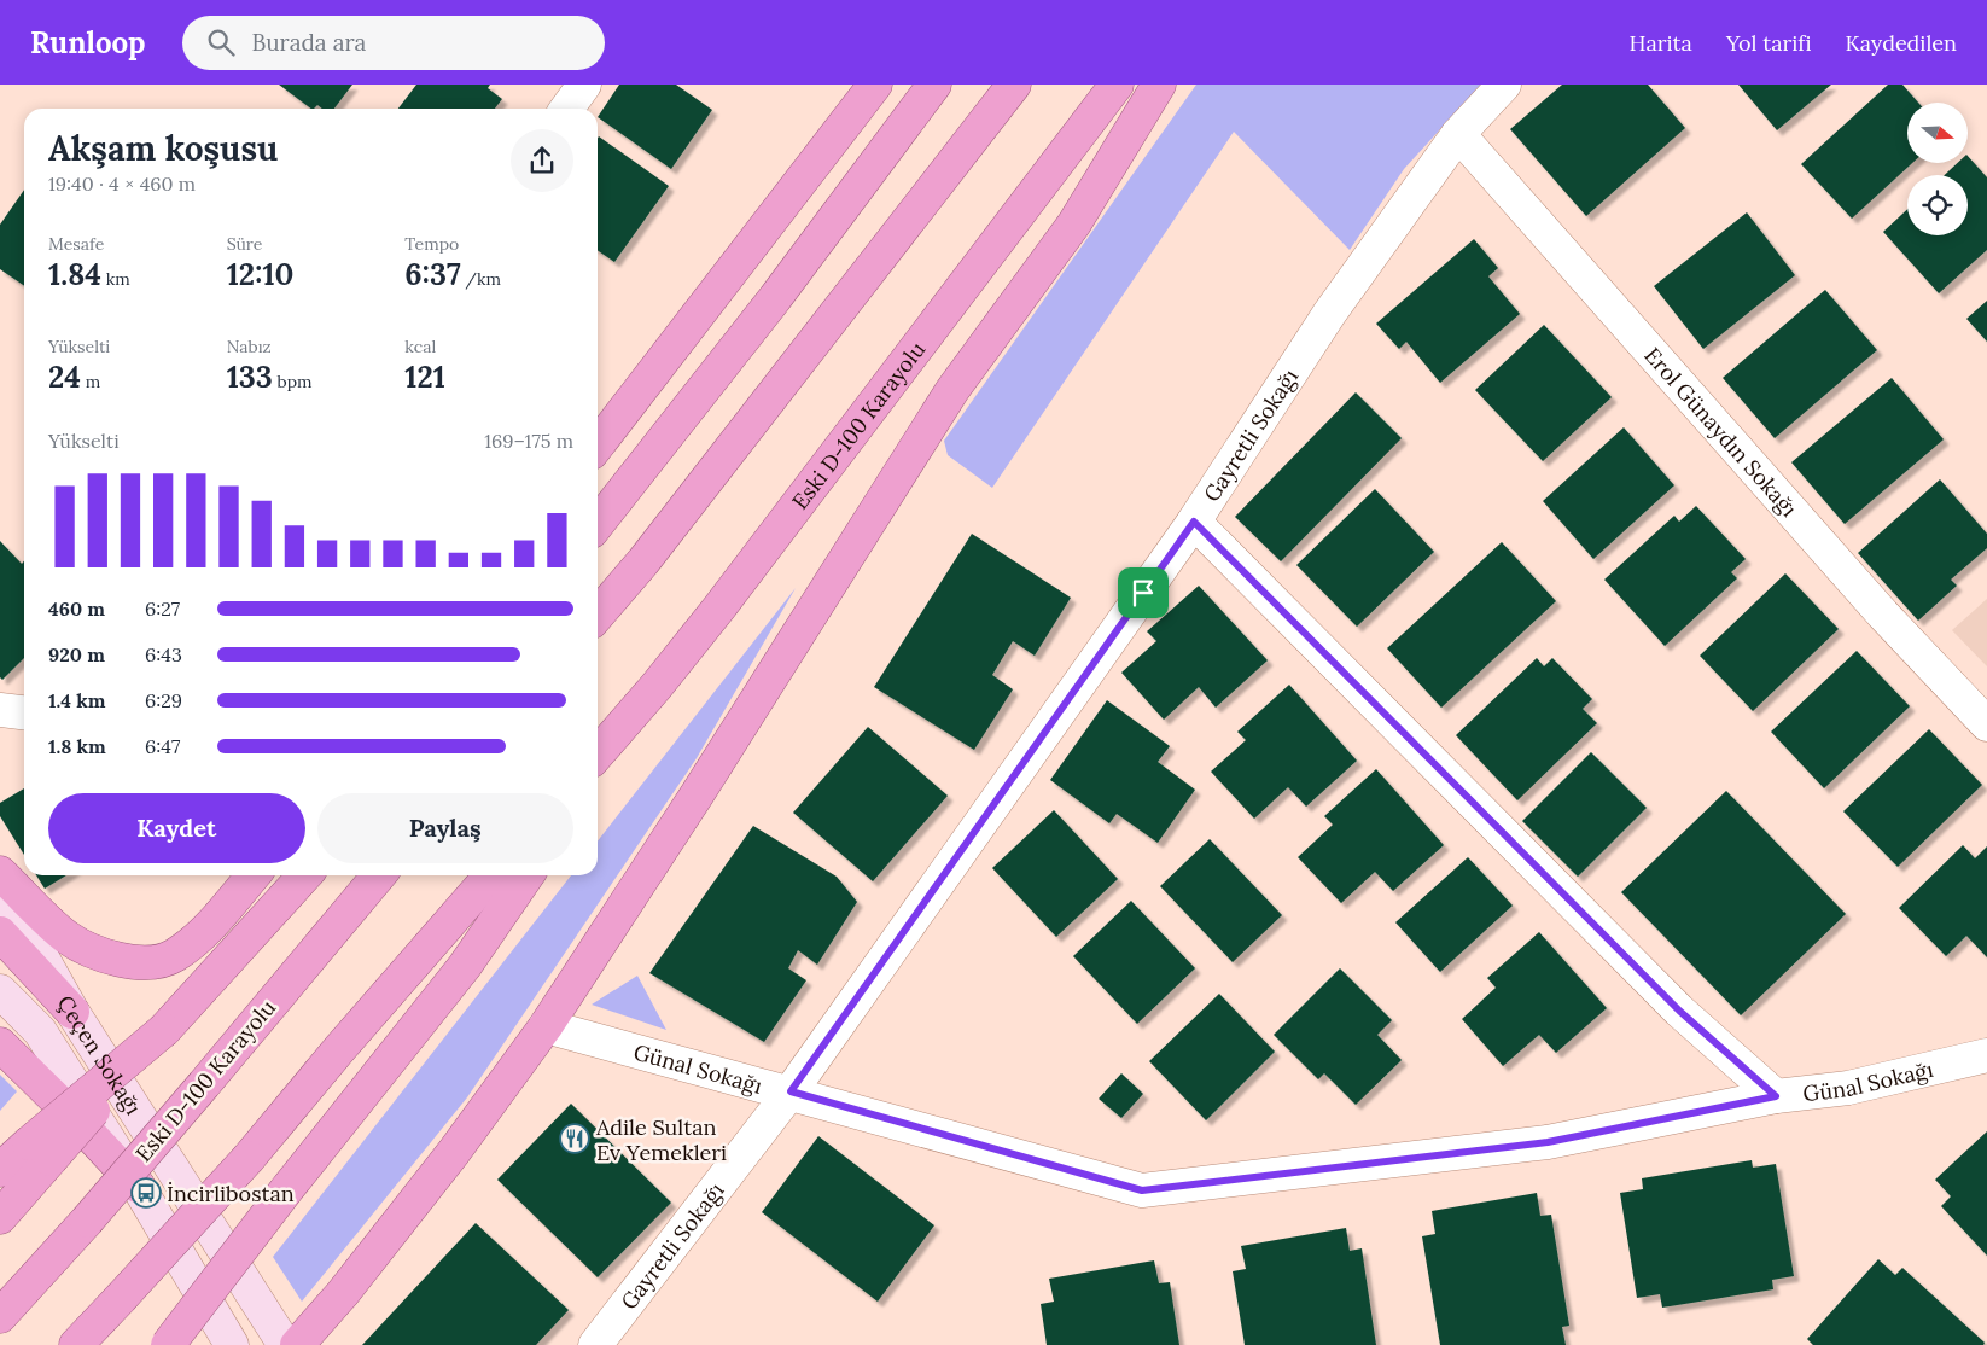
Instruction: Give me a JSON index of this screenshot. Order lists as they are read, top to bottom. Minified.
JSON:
{"streets":{"highway":["Eski D-100 Karayolu"],"main road":["Çeçen Sokağı"],"street":["Erol Günaydın Sokağı","Gayretli Sokağı","Günal Sokağı"]},"crossings":[["Erol Günaydın Sokağı","Gayretli Sokağı"],["Gayretli Sokağı","Günal Sokağı"]],"places":{"restaurant":["Adile Sultan Ev Yemekleri"],"bus stop":["İncirlibostan"]},"north":"right","page":{"header":"Runloop","search":"Burada ara","nav":["Harita","Yol tarifi","Kaydedilen"],"heading":["Akşam koşusu","19:40 · 4 × 460 m"],"stats":[["Mesafe","1.84 km"],["Süre","12:10"],["Tempo","6:37 /km"],["Yükselti","24 m"],["Nabız","133 bpm"],["kcal","121"]],"chart":["Yükselti","169–175 m"],"list":[{"name":"460 m","note":"6:27"},{"name":"920 m","note":"6:43"},{"name":"1.4 km","note":"6:29"},{"name":"1.8 km","note":"6:47"}],"buttons":["Kaydet","Paylaş"]}}
